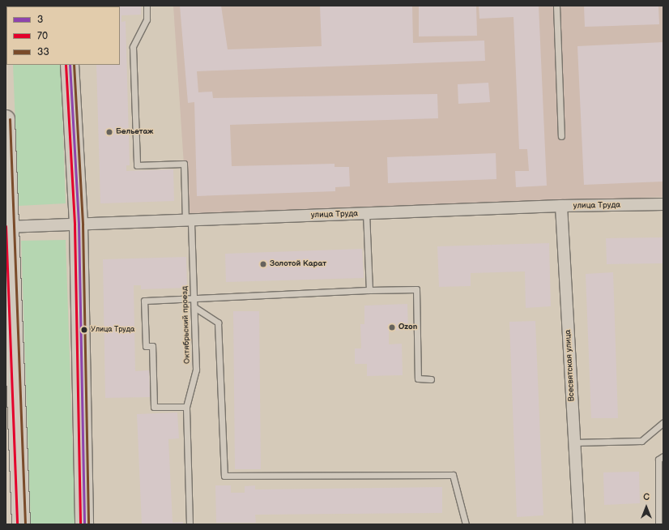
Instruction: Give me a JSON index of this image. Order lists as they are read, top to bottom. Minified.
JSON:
{"streets":{"street":["улица Труда","Всесвятская улица"],"lane":["Октябрьский проезд"]},"crossings":[["улица Труда","Октябрьский проезд"],["улица Труда","Всесвятская улица"]],"places":["Бельетаж","Золотой Карат","Ozon","Улица Труда"],"lines":["transit line 3","transit line 70","transit line 33"],"legend":["3","70","33"],"north":"top"}
